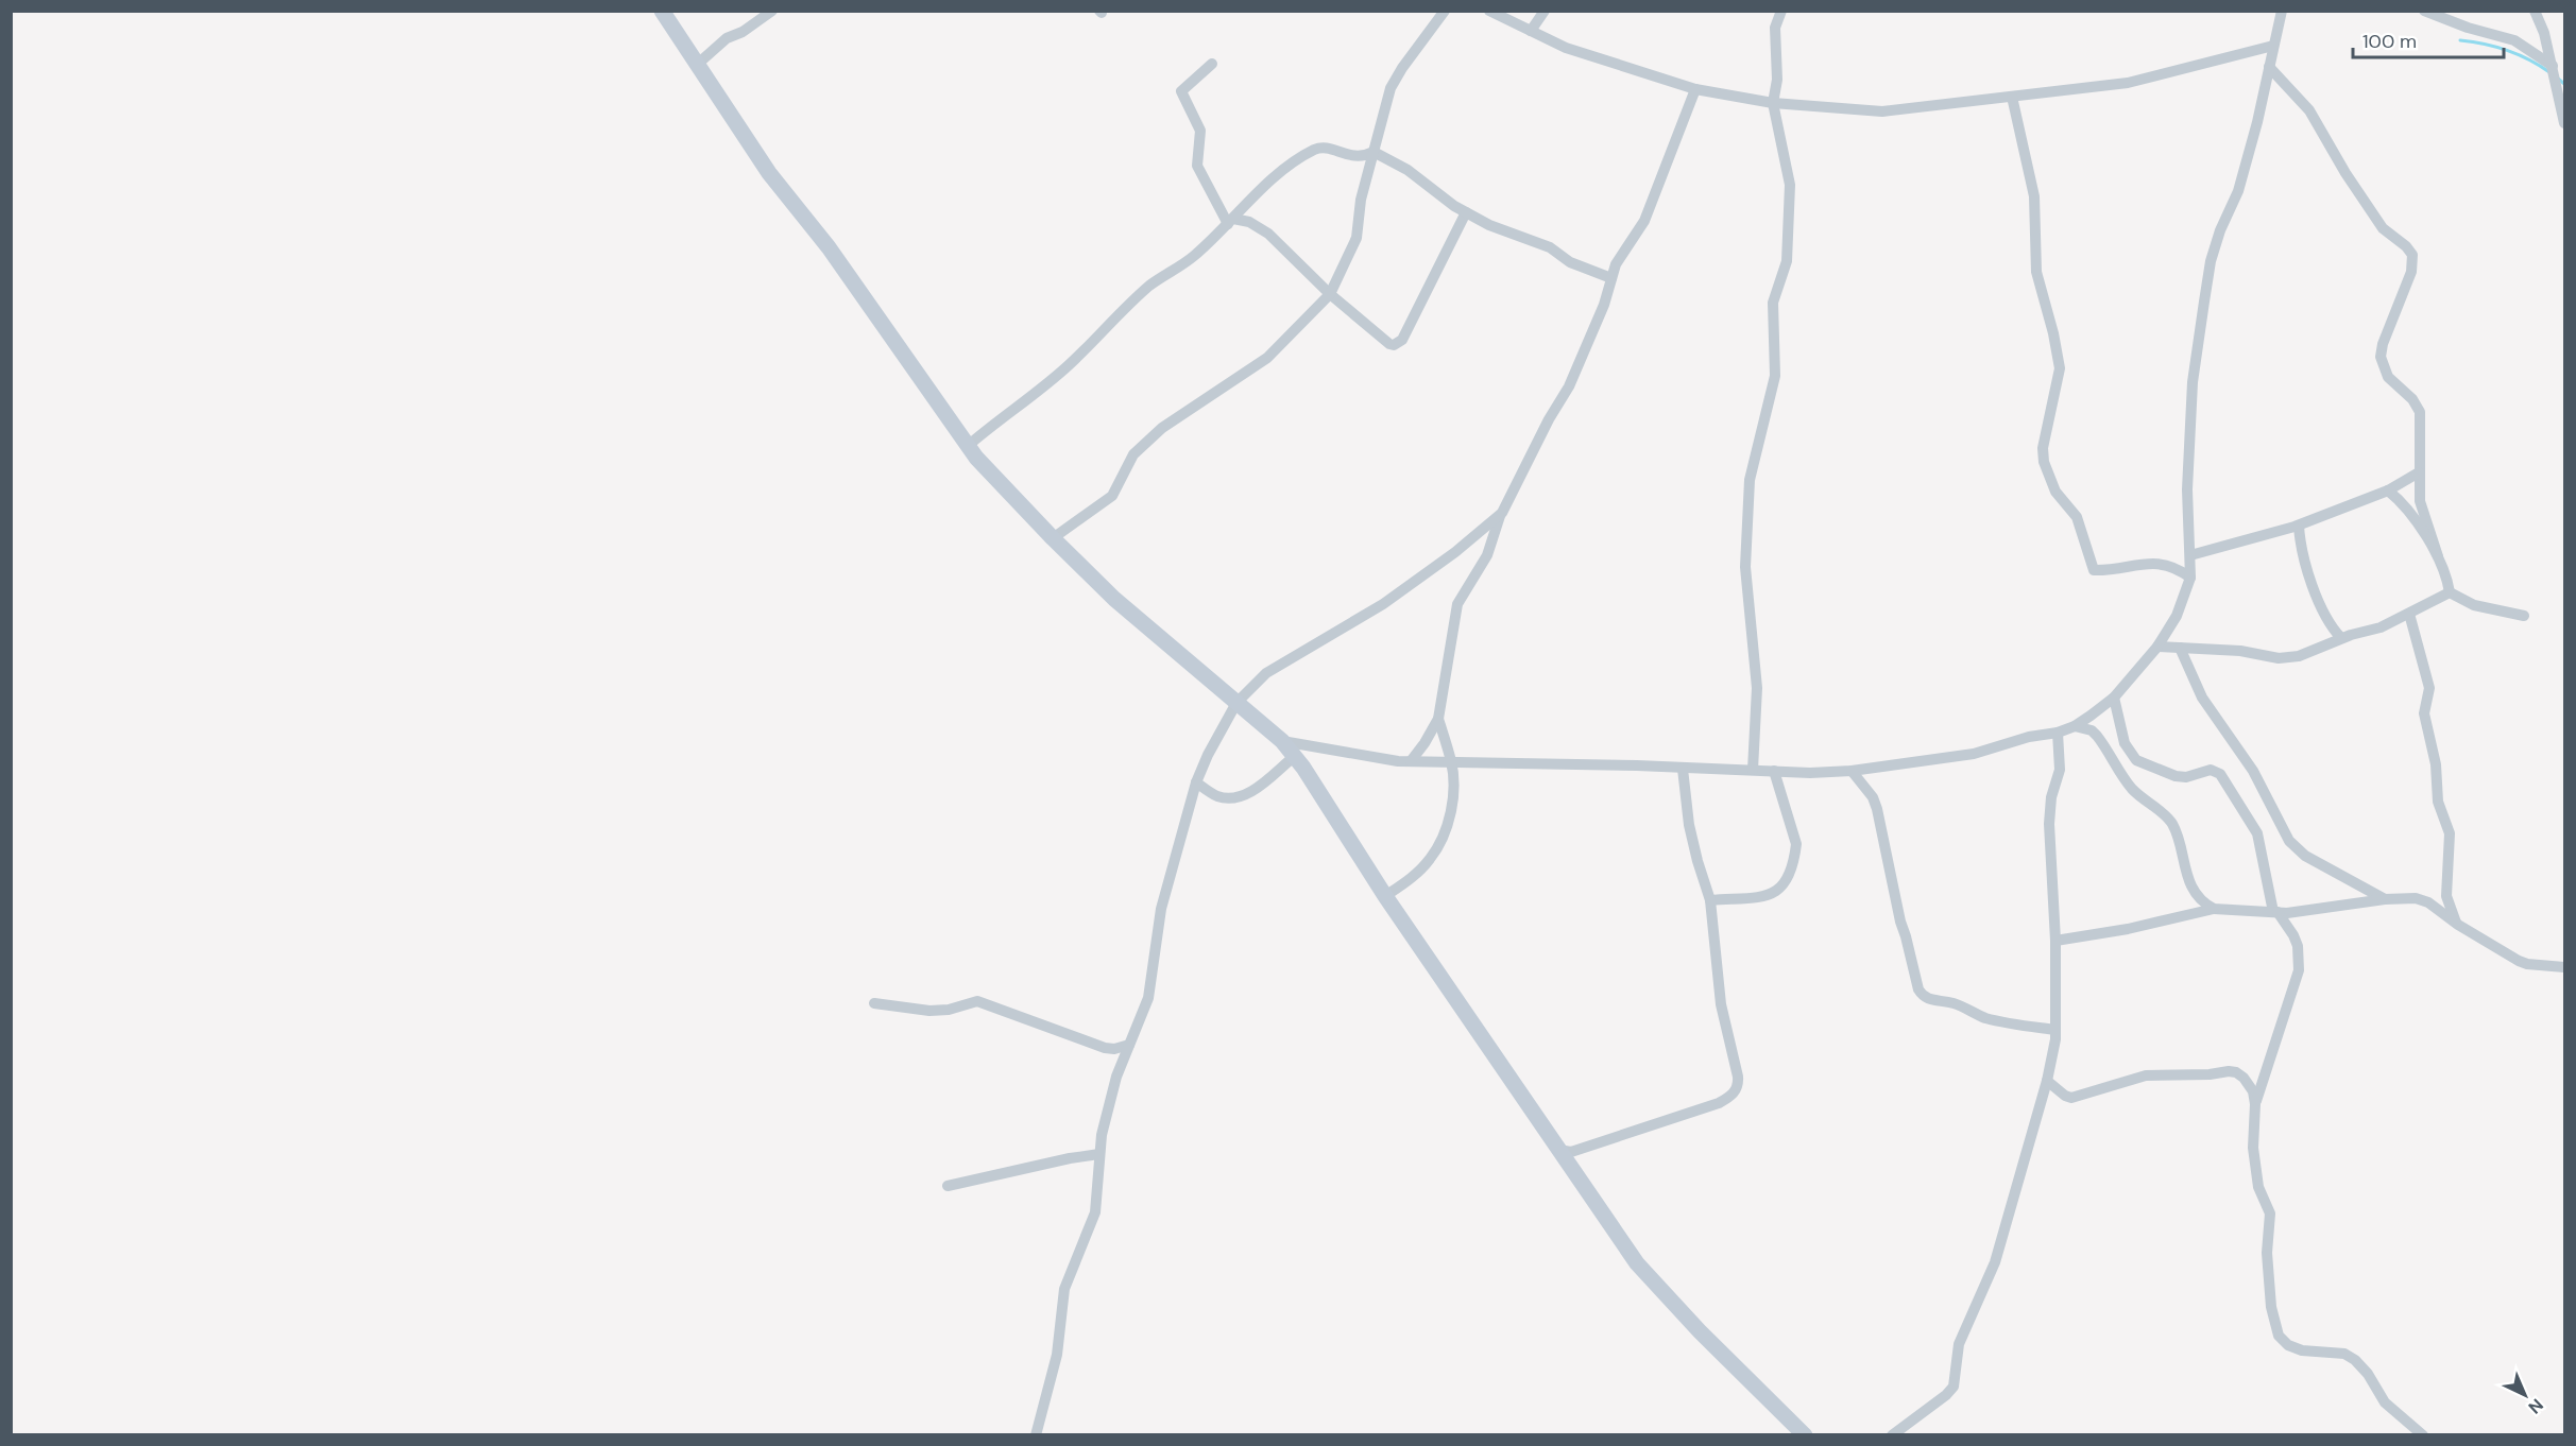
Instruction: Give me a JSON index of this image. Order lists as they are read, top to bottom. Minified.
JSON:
{"scale_bar":"100 m","north":"bottom right"}
